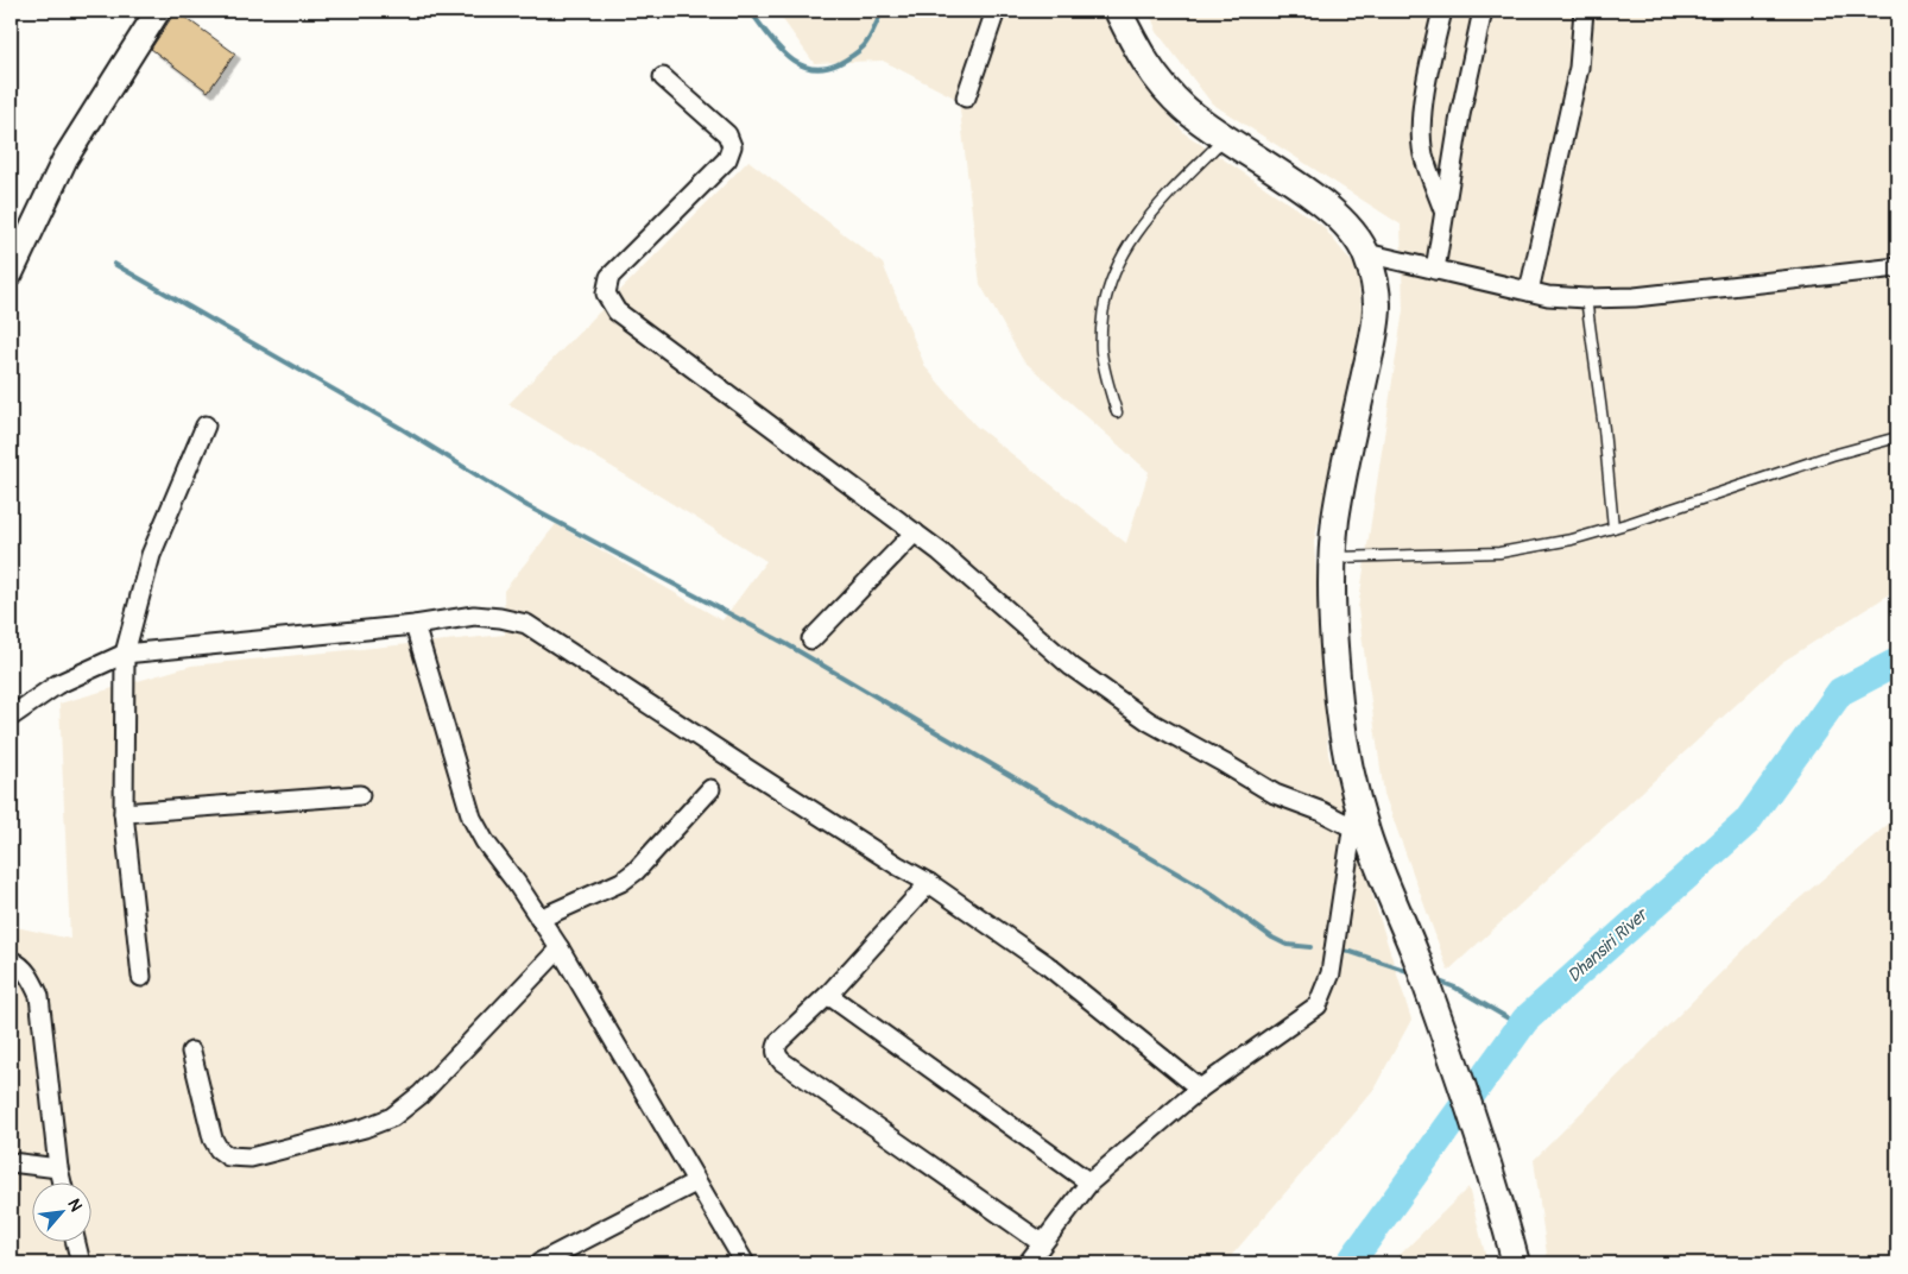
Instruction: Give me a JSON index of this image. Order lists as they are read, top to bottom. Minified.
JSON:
{"water":["Dhansiri River"],"north":"top right"}
